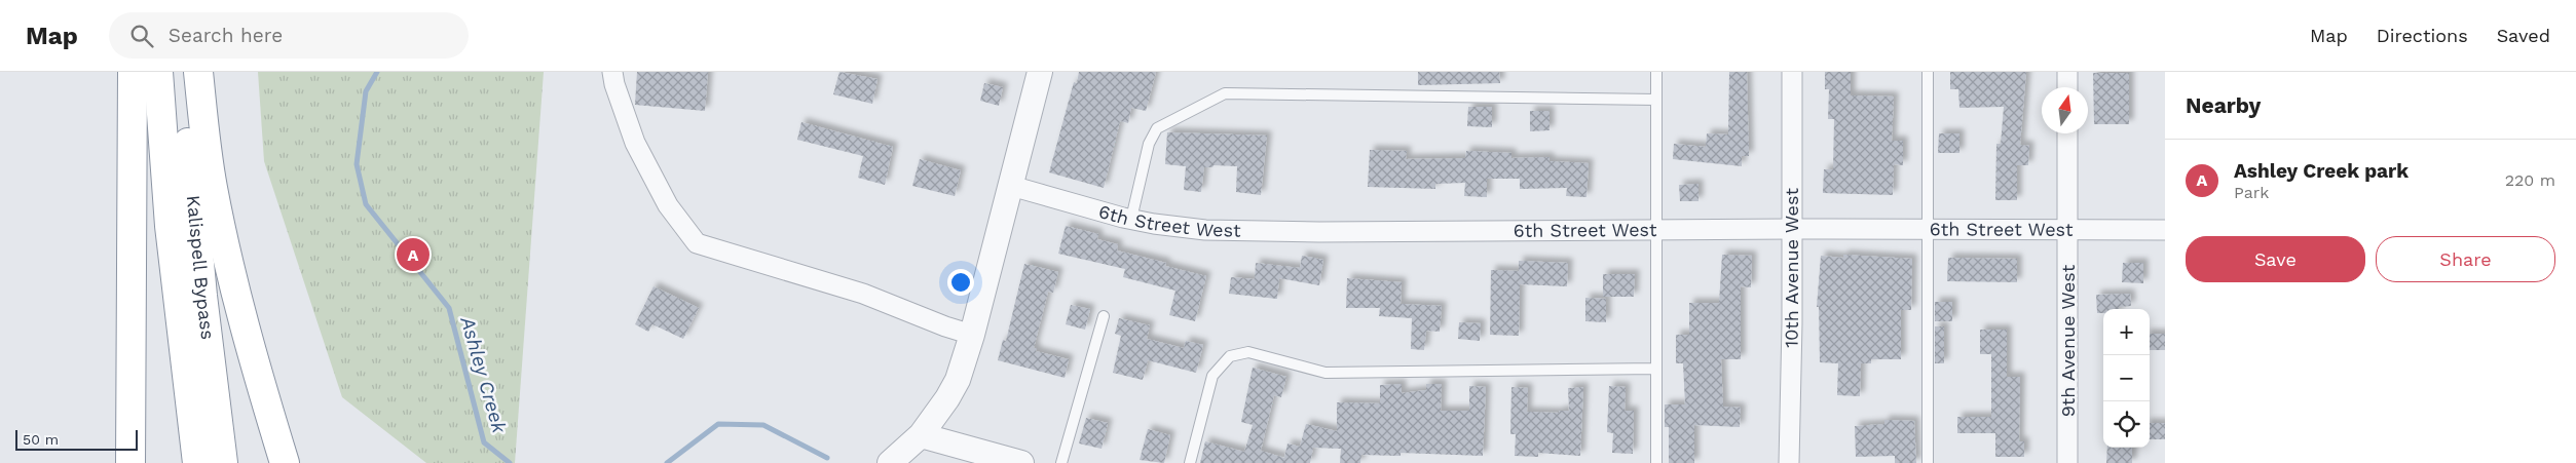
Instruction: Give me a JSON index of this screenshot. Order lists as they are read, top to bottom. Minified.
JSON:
{"streets":{"highway":["Kalispell Bypass"],"street":["6th Street West","10th Avenue West","9th Avenue West"]},"crossings":[["6th Street West","10th Avenue West"],["6th Street West","9th Avenue West"]],"water":["Ashley Creek"],"scale_bar":"50 m","north":"top","page":{"header":"Map","search":"Search here","nav":["Map","Directions","Saved"],"heading":"Nearby","list":[{"mark":"A","name":"Ashley Creek park","note":"Park","value":"220 m"}],"buttons":["Save","Share"],"pins":"A","map_buttons":["+","−"],"scale":"50 m"}}
